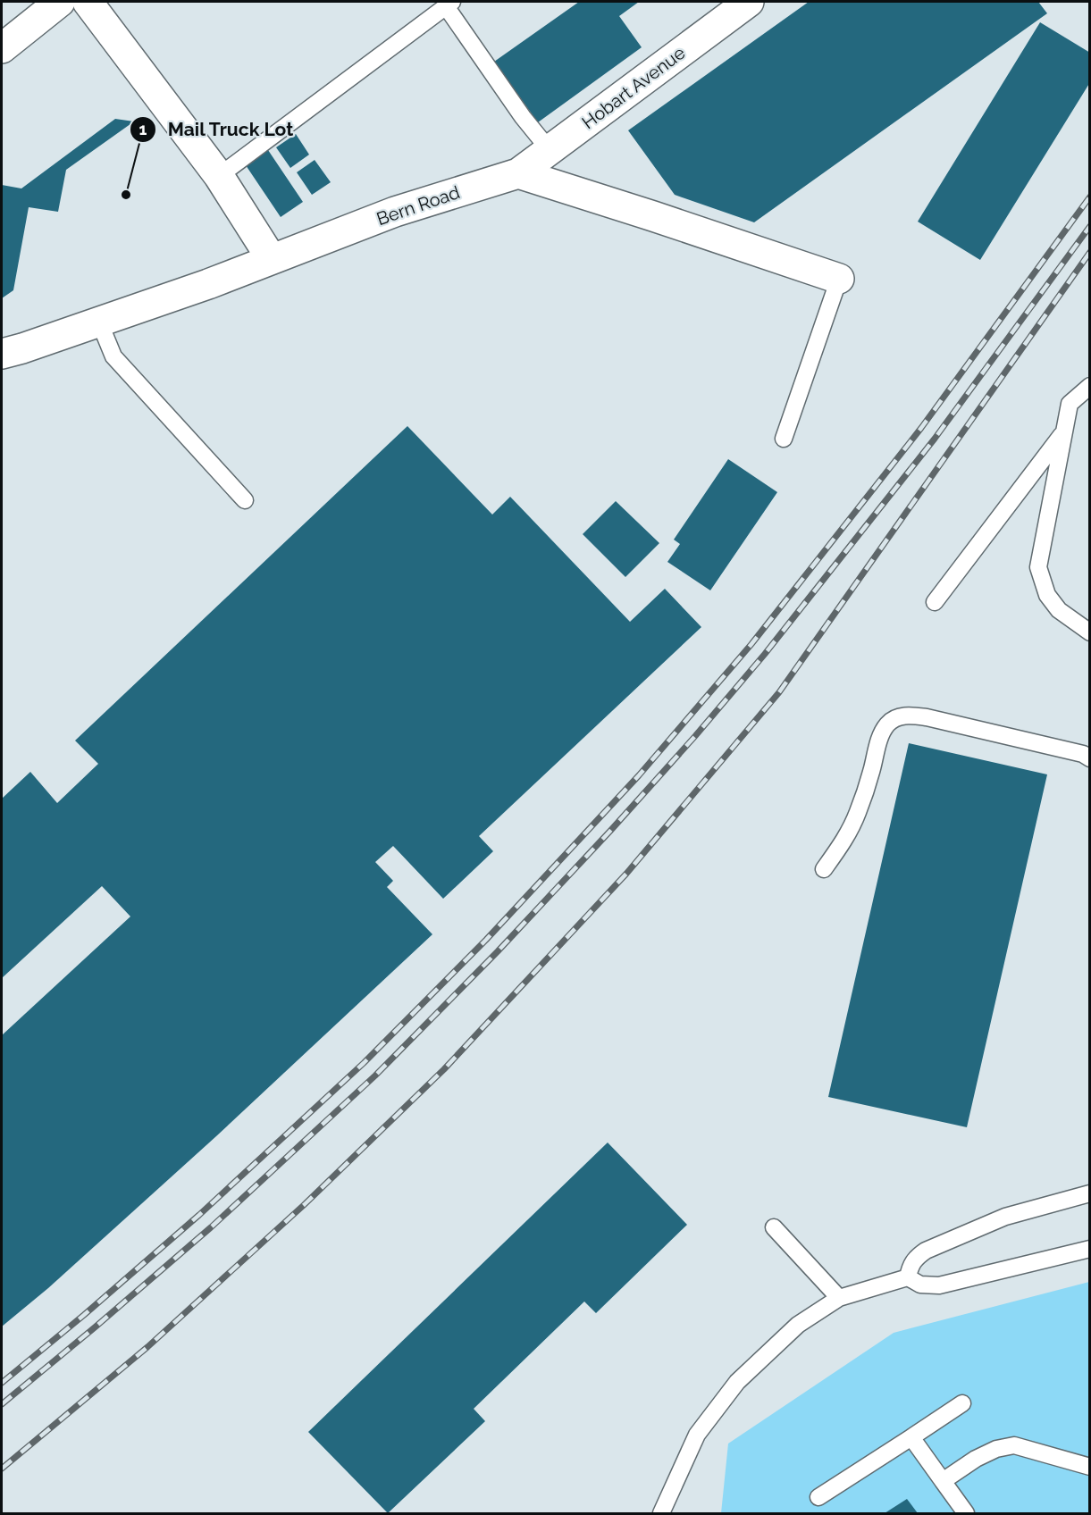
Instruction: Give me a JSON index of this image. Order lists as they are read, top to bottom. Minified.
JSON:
{"streets":{"street":["Hobart Avenue","Bern Road"]},"crossings":[["Hobart Avenue","Bern Road"]],"places":["Mail Truck Lot"]}
